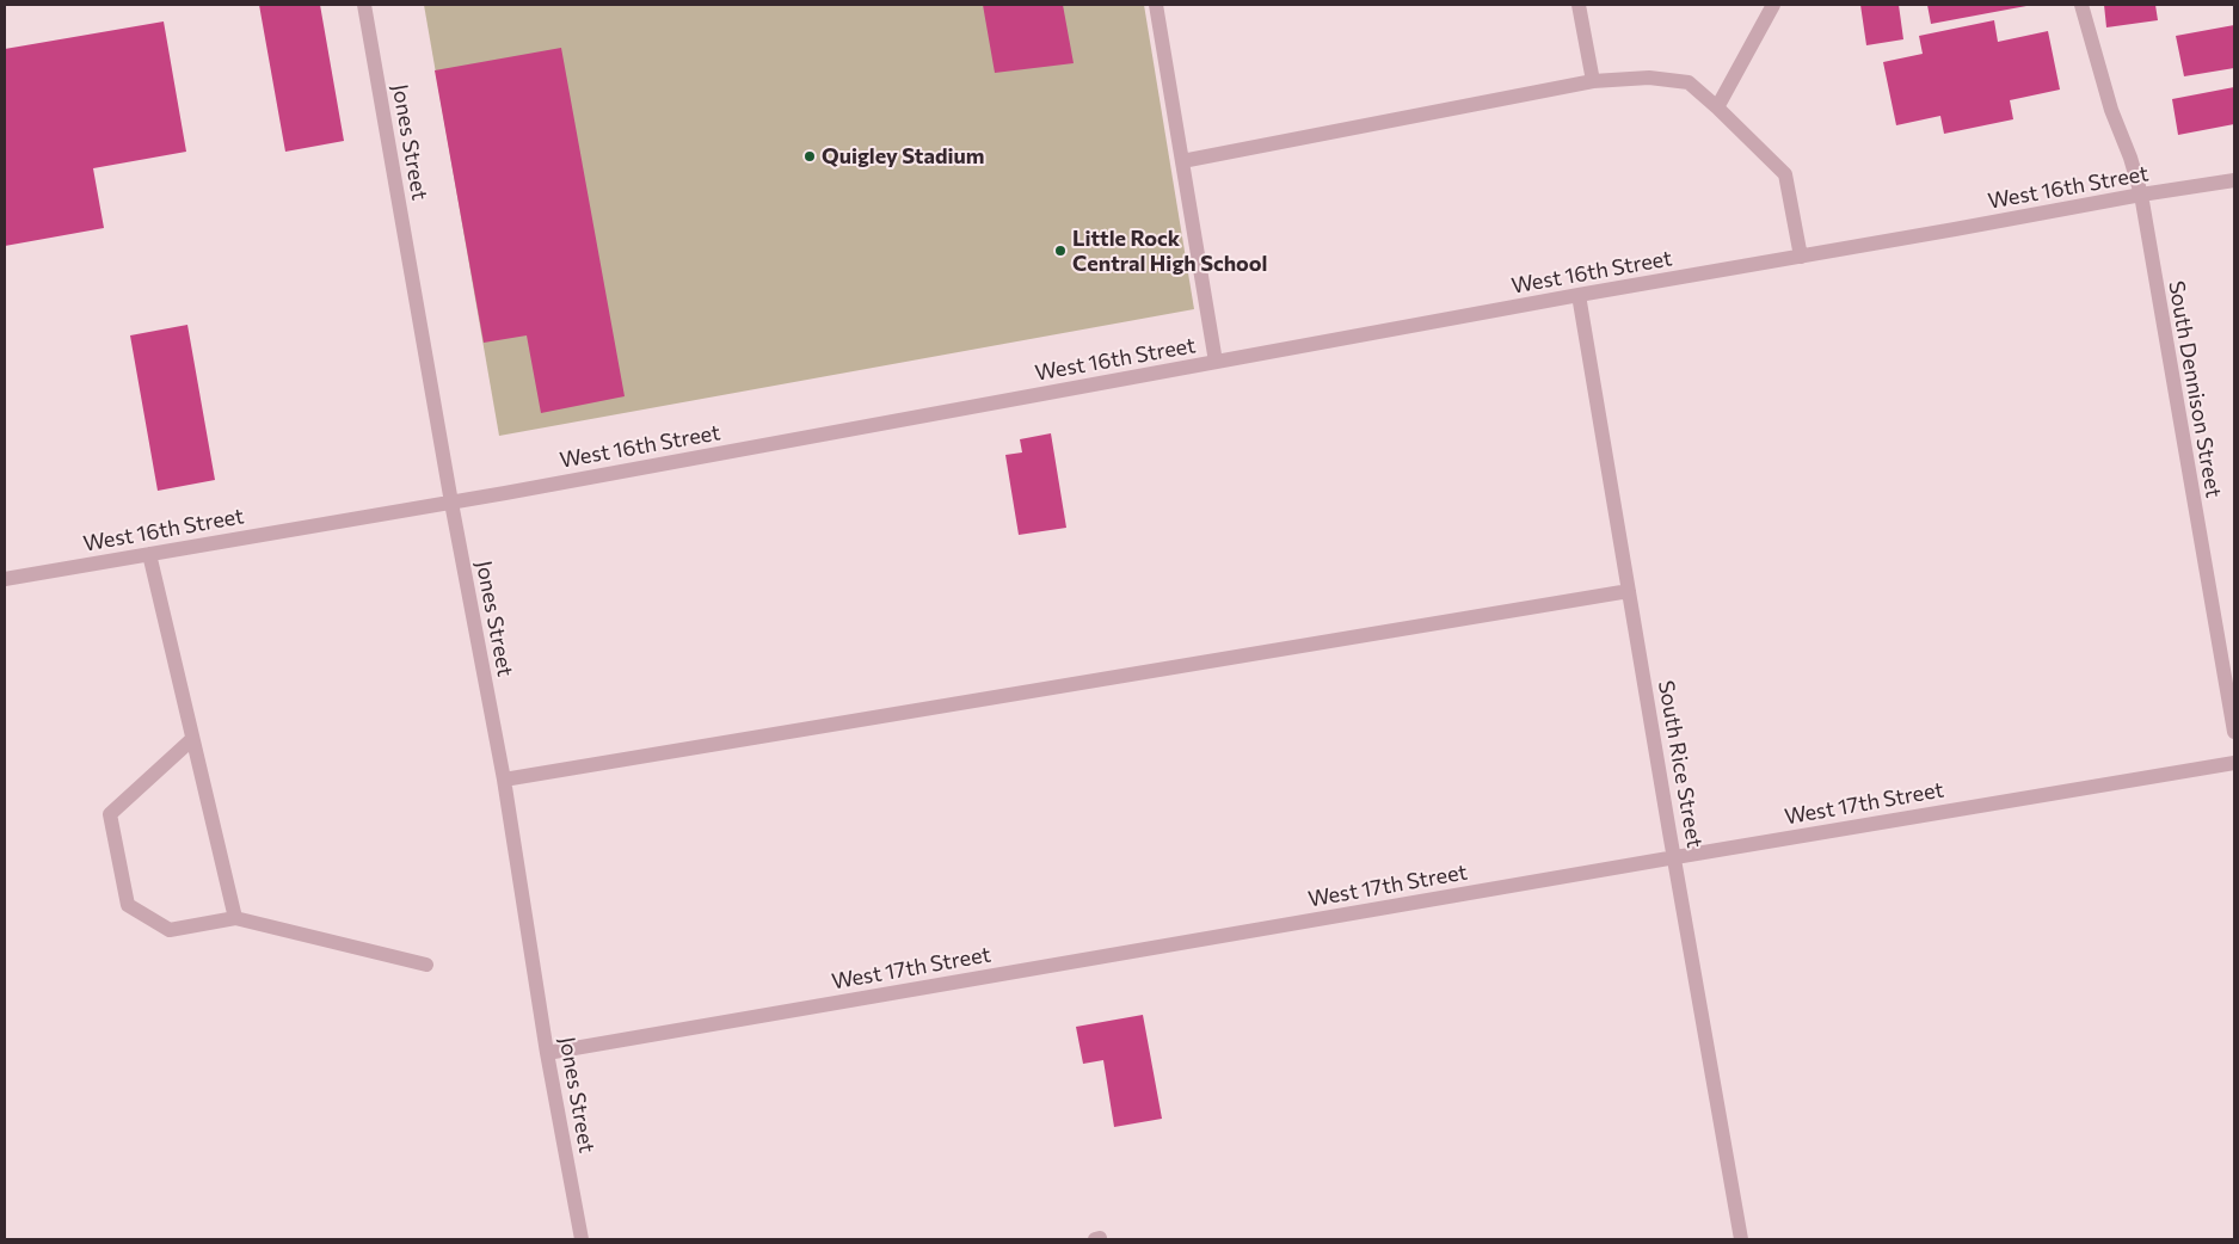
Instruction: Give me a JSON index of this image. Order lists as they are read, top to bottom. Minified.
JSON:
{"streets":{"street":["Jones Street","West 16th Street","South Dennison Street","South Rice Street","West 17th Street"]},"crossings":[["Jones Street","West 16th Street"],["Jones Street","West 17th Street"],["West 16th Street","South Dennison Street"],["West 16th Street","South Rice Street"],["South Rice Street","West 17th Street"]],"places":["Quigley Stadium","Little Rock Central High School"]}
